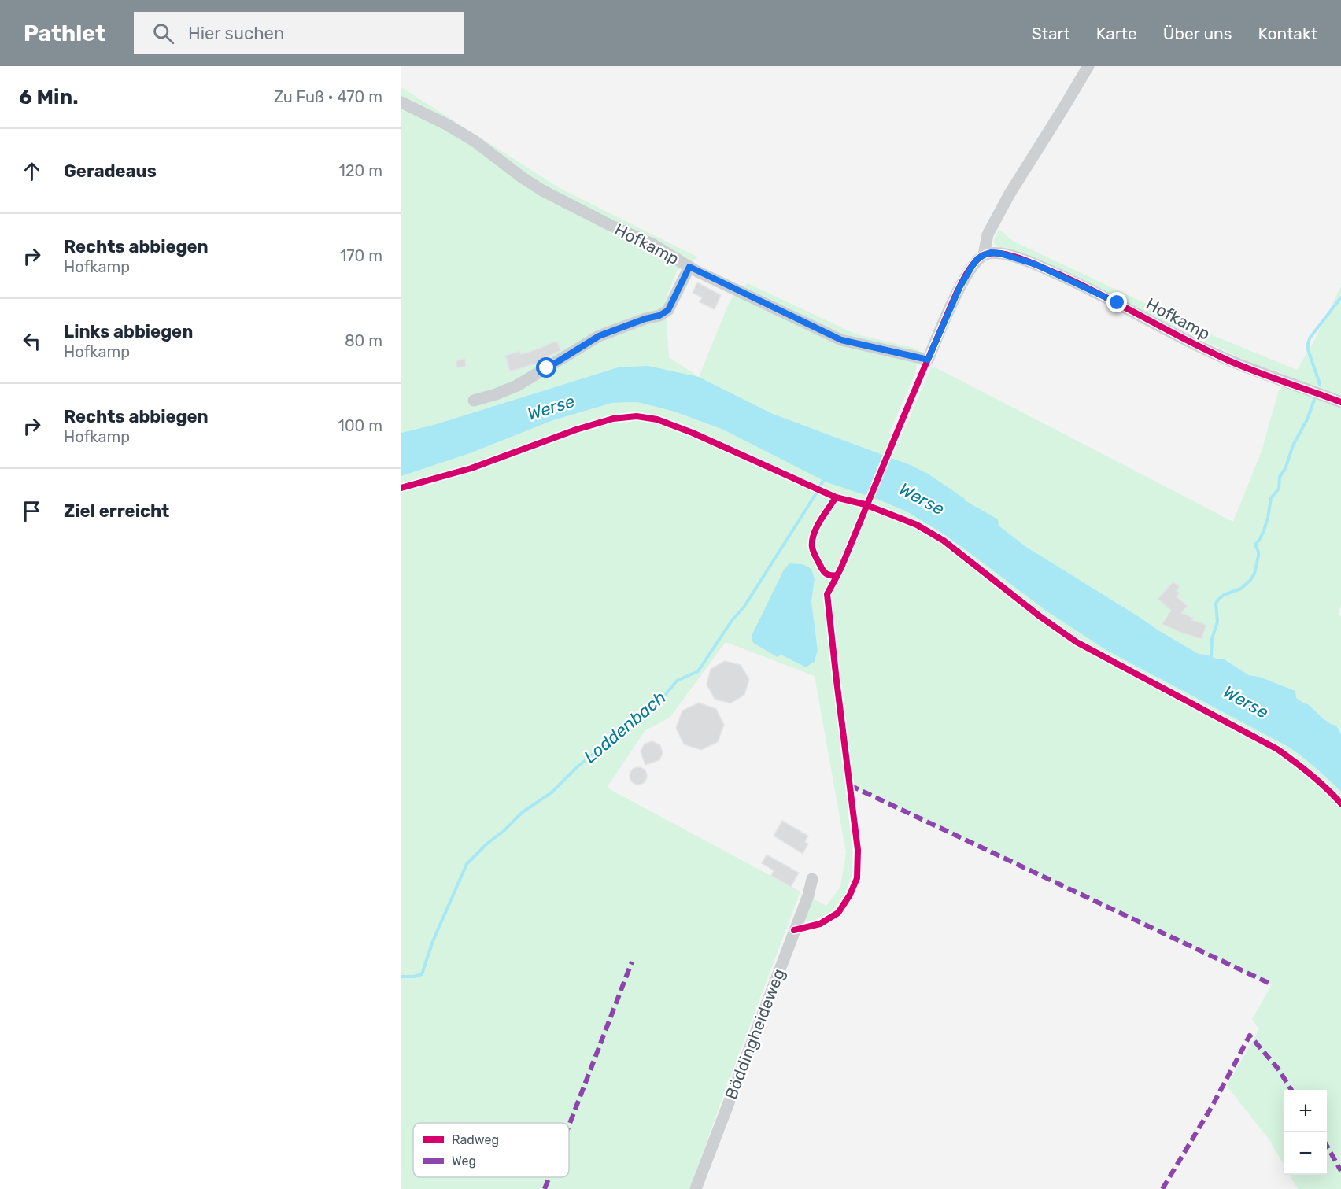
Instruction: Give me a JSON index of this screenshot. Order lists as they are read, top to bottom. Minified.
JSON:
{"streets":{"street":["Hofkamp","Böddingheideweg"]},"water":["Werse","Loddenbach"],"legend":["Radweg","Weg"],"page":{"header":"Pathlet","search":"Hier suchen","nav":["Start","Karte","Über uns","Kontakt"],"heading":["6 Min.","Zu Fuß · 470 m"],"list":[["Geradeaus","120 m"],["Rechts abbiegen","Hofkamp","170 m"],["Links abbiegen","Hofkamp","80 m"],["Rechts abbiegen","Hofkamp","100 m"],"Ziel erreicht"],"map_buttons":["+","−"]}}
